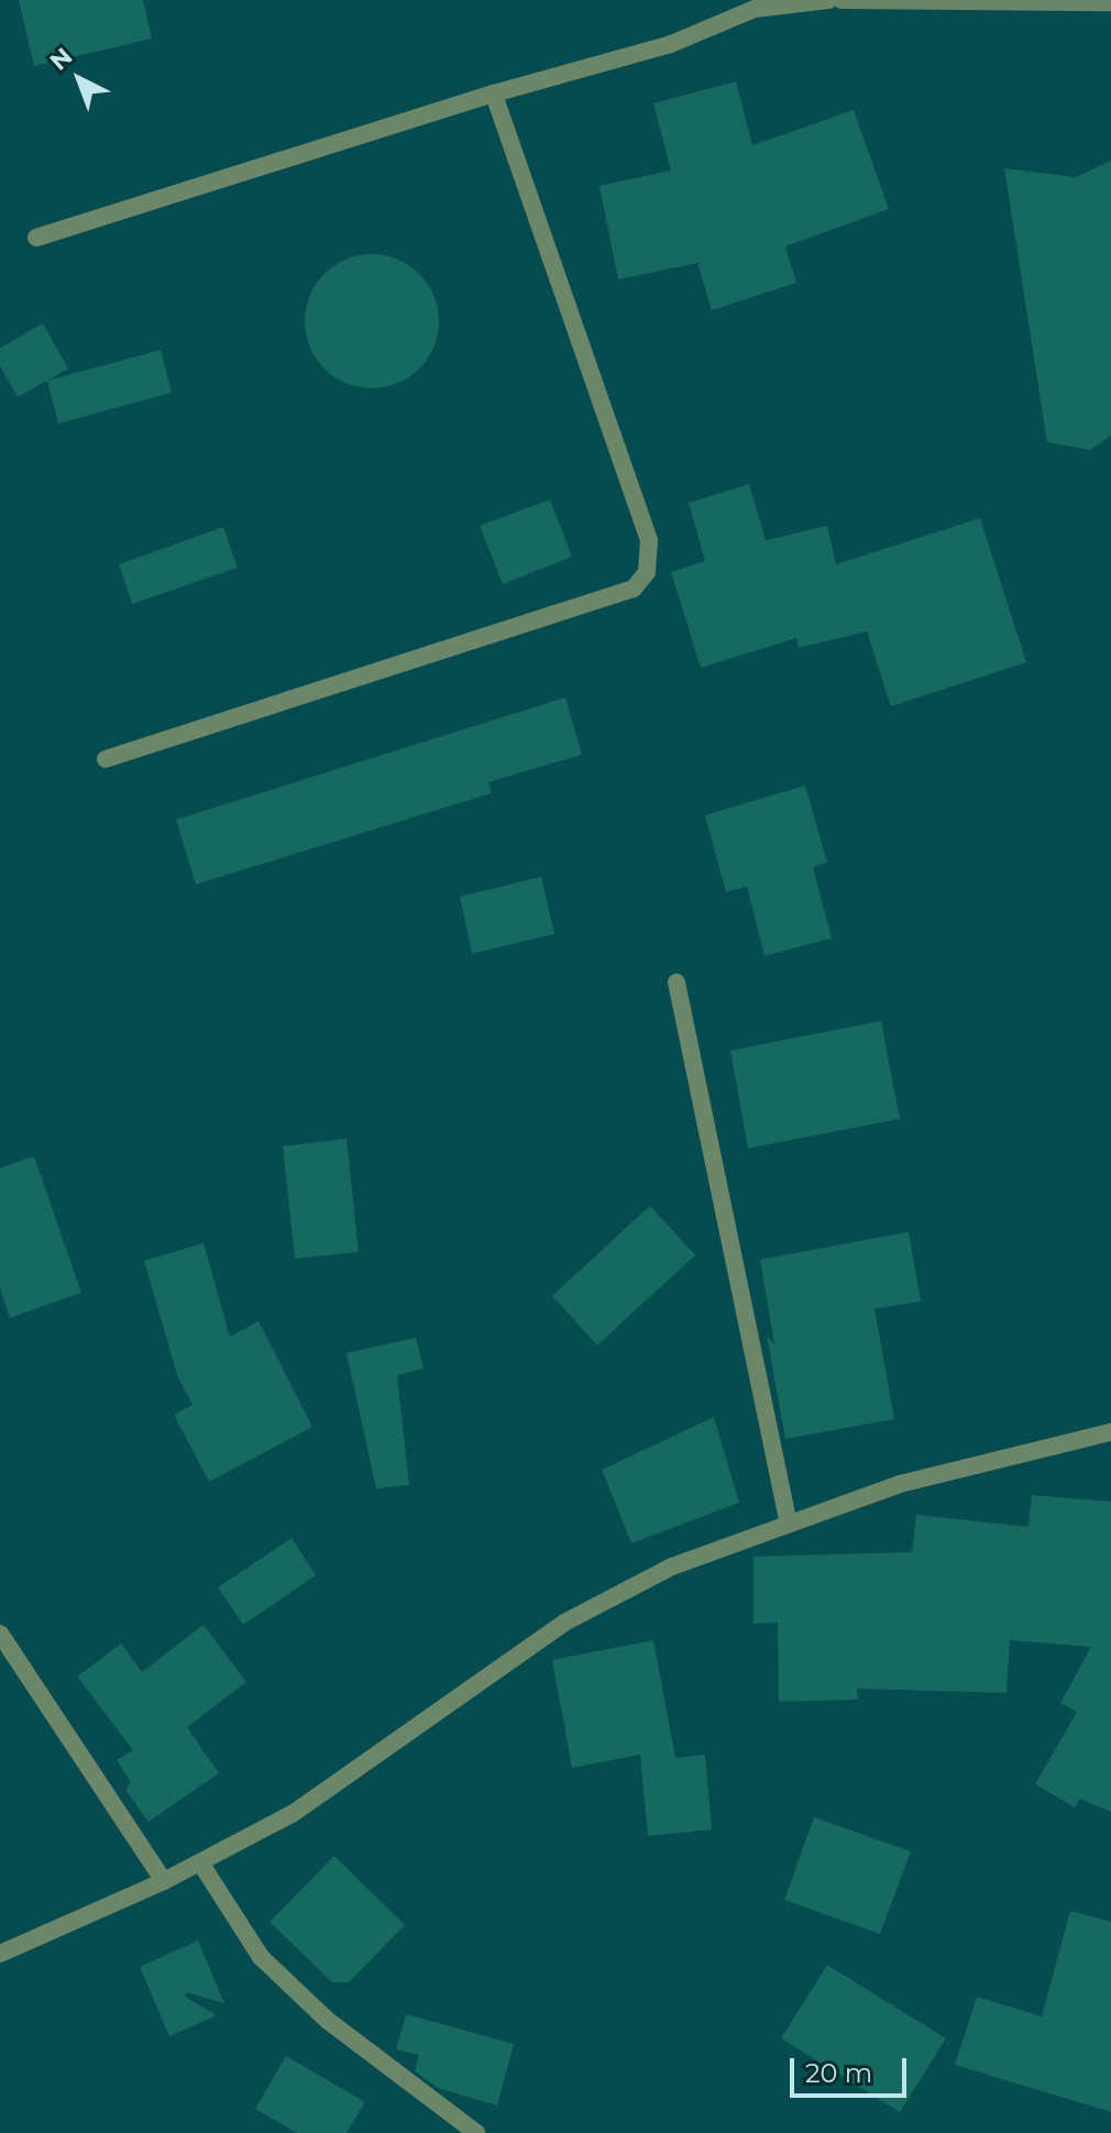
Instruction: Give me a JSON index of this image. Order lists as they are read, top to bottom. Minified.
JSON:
{"scale_bar":"20 m","north":"top left"}
